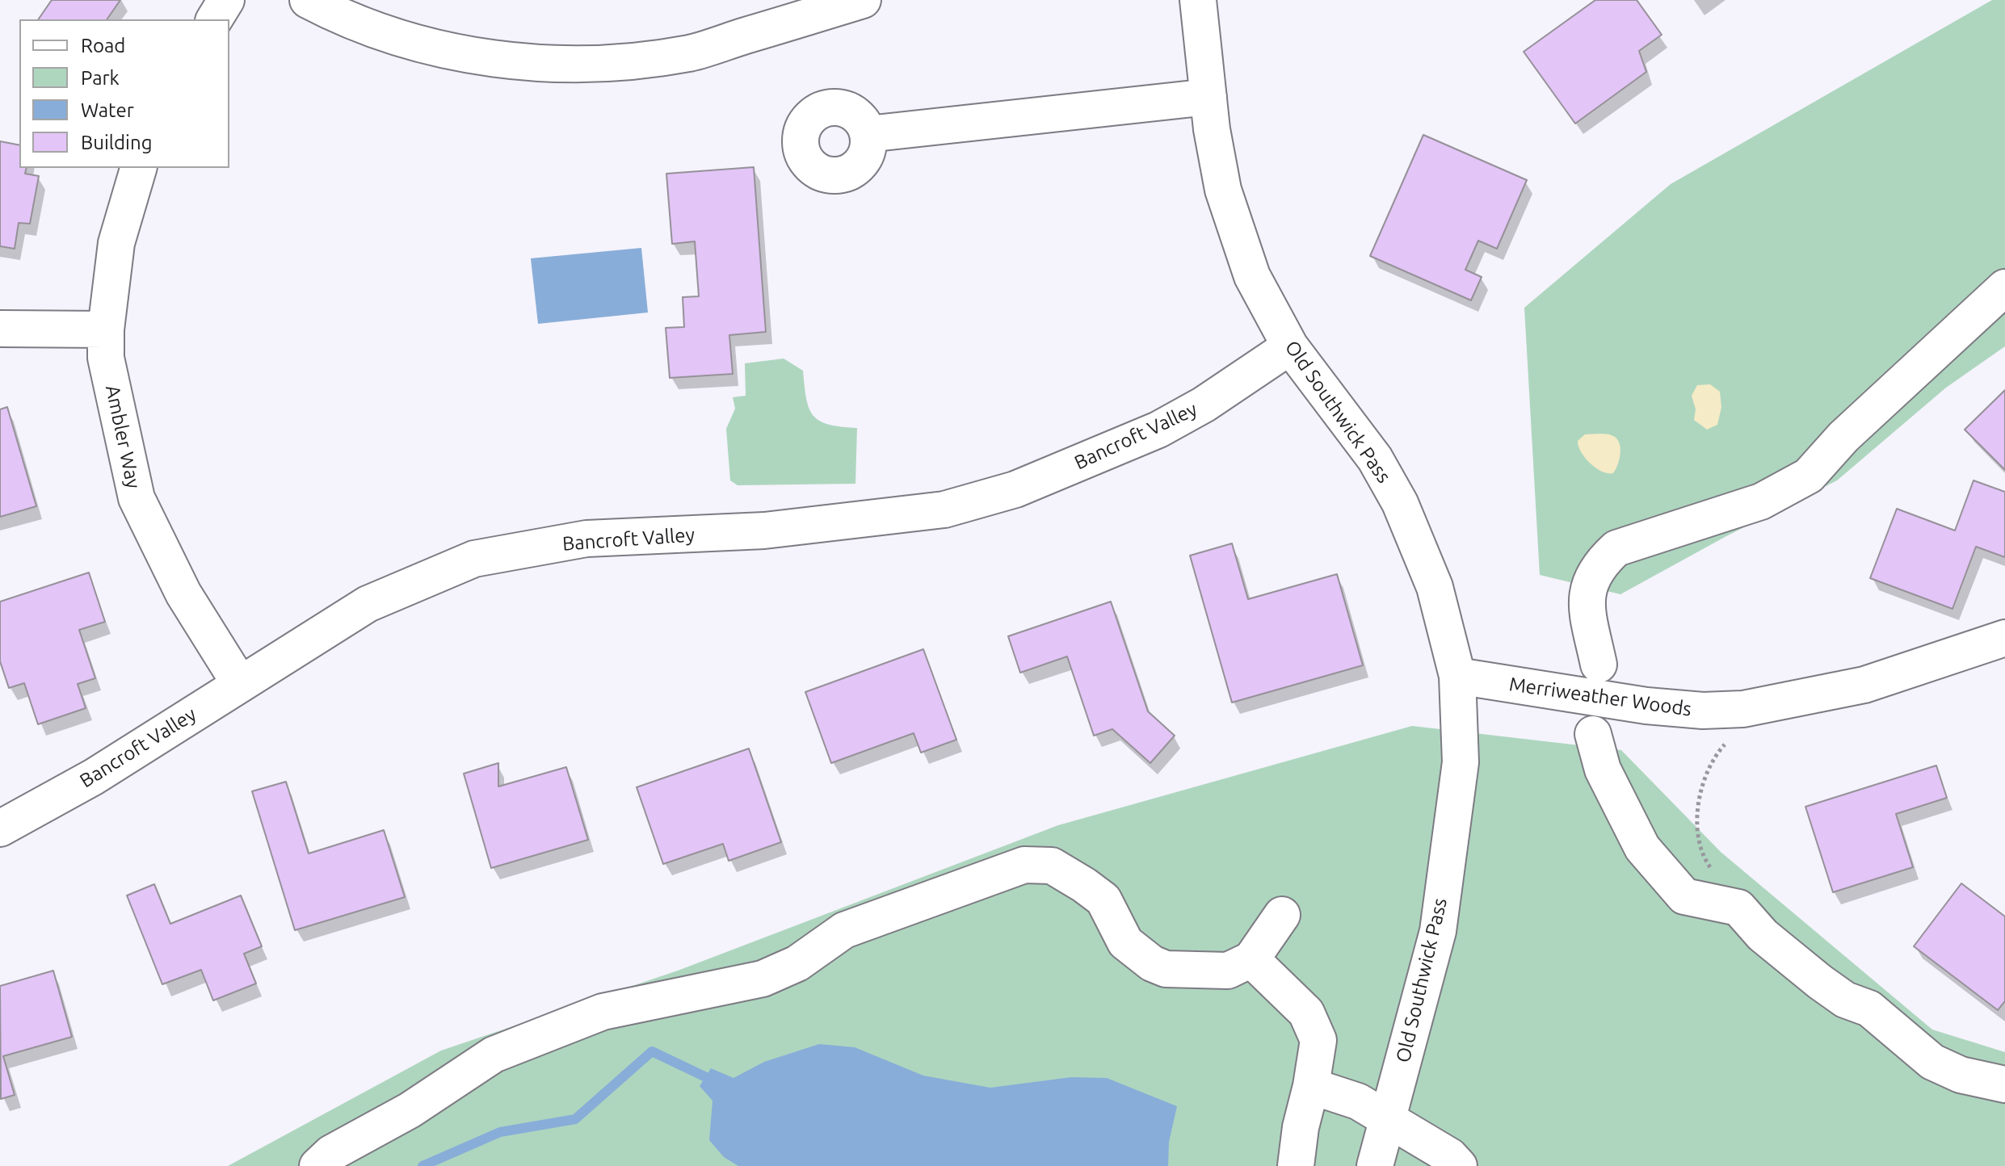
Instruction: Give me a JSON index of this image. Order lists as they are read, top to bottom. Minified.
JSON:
{"streets":{"street":["Old Southwick Pass","Bancroft Valley","Ambler Way","Merriweather Woods"]},"crossings":[["Old Southwick Pass","Bancroft Valley"],["Old Southwick Pass","Merriweather Woods"],["Bancroft Valley","Ambler Way"]],"legend":["Road","Park","Water","Building"]}
